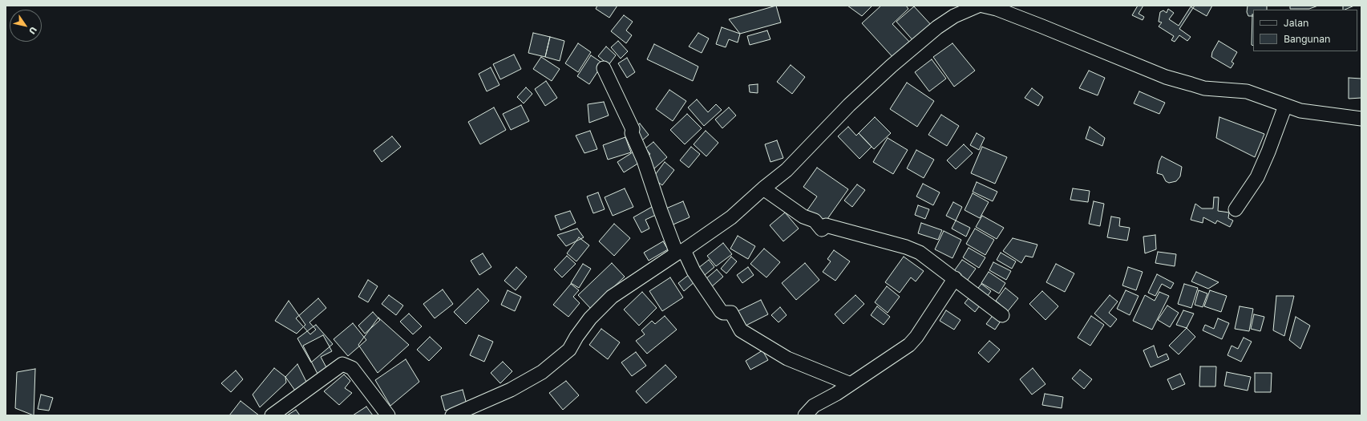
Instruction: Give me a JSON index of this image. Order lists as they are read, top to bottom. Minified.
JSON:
{"legend":["Jalan","Bangunan"],"north":"bottom right"}
